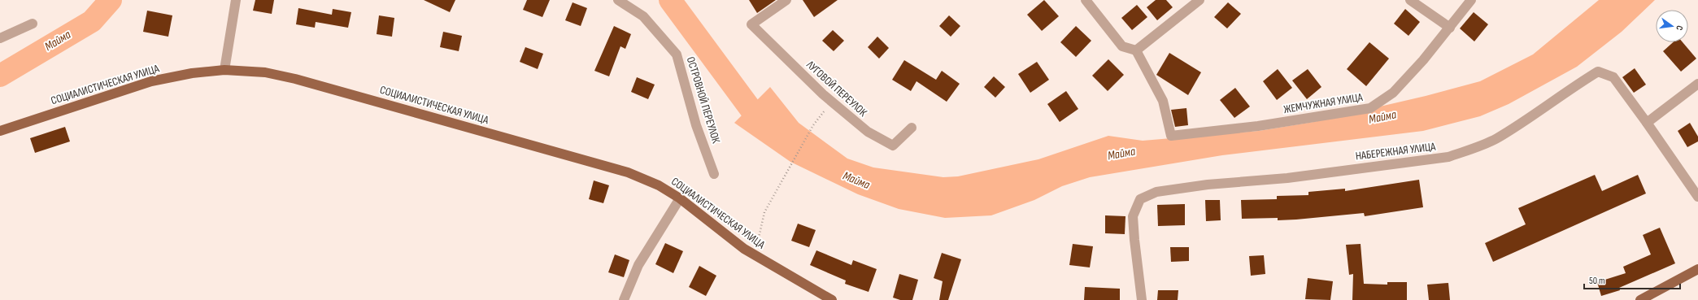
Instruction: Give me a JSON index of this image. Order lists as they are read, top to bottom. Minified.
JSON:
{"streets":{"main road":["СОЦИАЛИСТИЧЕСКАЯ УЛИЦА"],"street":["ЛУГОВОЙ ПЕРЕУЛОК","ОСТРОВНОЙ ПЕРЕУЛОК","ЖЕМЧУЖНАЯ УЛИЦА","НАБЕРЕЖНАЯ УЛИЦА"]},"water":["Майма"],"scale_bar":"50 m","north":"right"}
